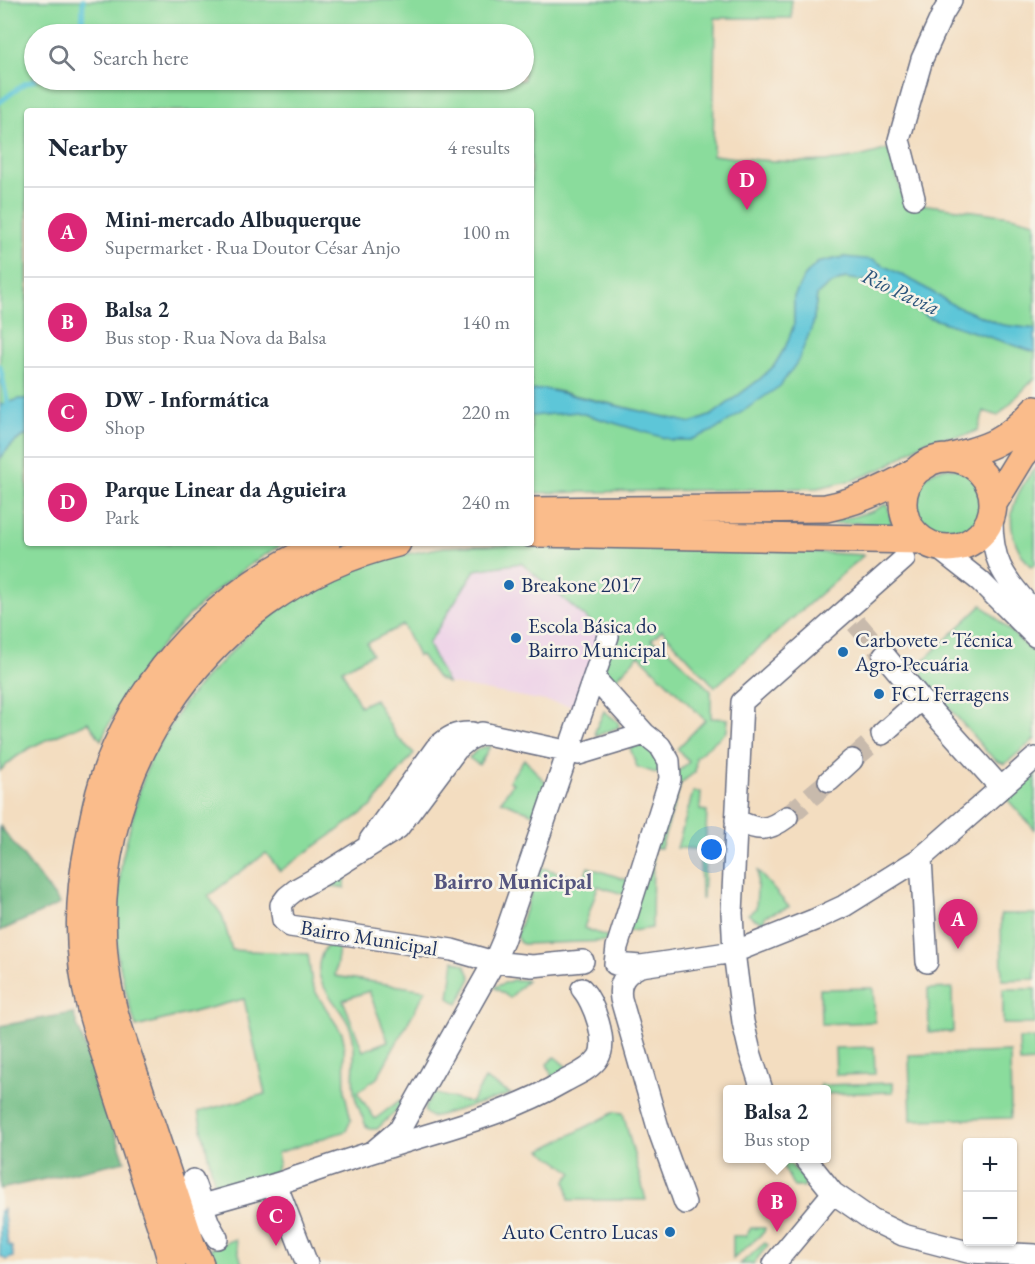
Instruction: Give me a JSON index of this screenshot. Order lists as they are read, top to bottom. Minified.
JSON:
{"streets":{"street":["Bairro Municipal"]},"districts":["Bairro Municipal"],"water":["Rio Pavia"],"places":["Breakone 2017","Escola Básica do Bairro Municipal","Carbovete - Técnica Agro-Pecuária","FCL Ferragens","Auto Centro Lucas"],"page":{"search":"Search here","heading":["Nearby","4 results"],"pins":["D","A","B","C"],"list":[{"mark":"A","name":"Mini-mercado Albuquerque","note":"Supermarket · Rua Doutor César Anjo","value":"100 m"},{"mark":"B","name":"Balsa 2","note":"Bus stop · Rua Nova da Balsa","value":"140 m"},{"mark":"C","name":"DW - Informática","note":"Shop","value":"220 m"},{"mark":"D","name":"Parque Linear da Aguieira","note":"Park","value":"240 m"}],"popup":["Balsa 2","Bus stop"],"map_buttons":["+","−"]}}
